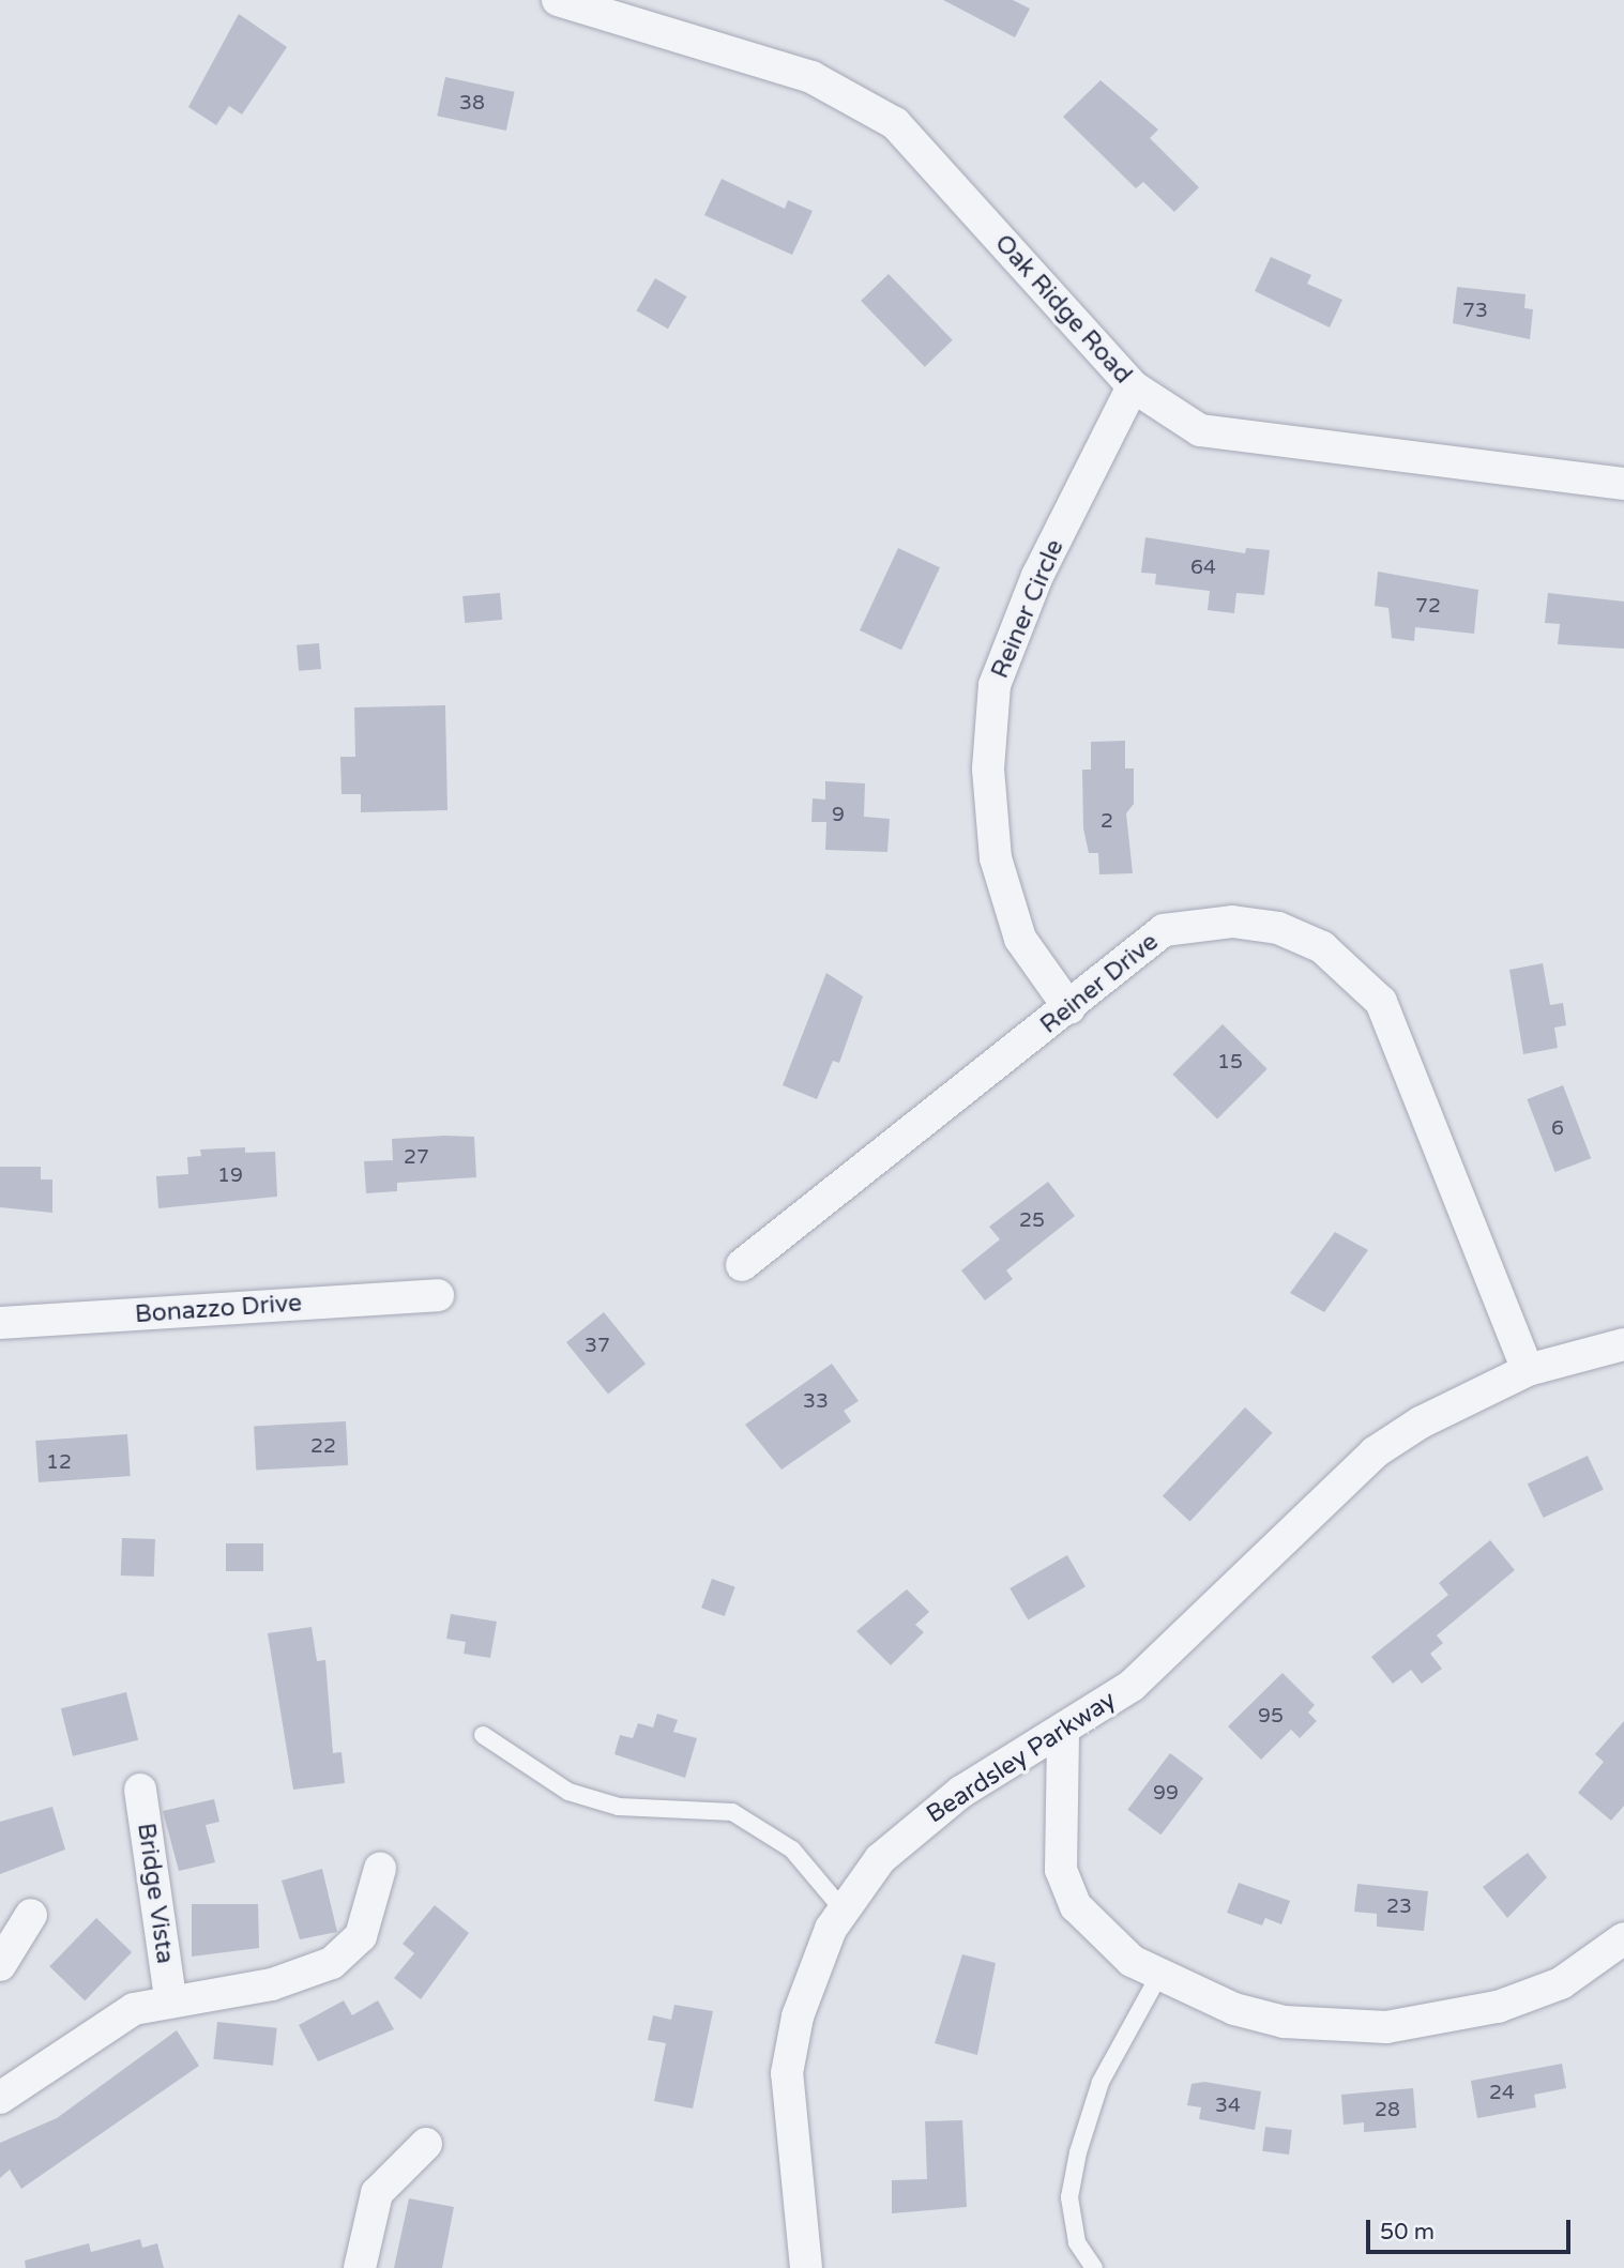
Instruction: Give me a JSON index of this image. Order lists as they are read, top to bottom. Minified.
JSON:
{"streets":{"street":["Oak Ridge Road","Reiner Circle","Reiner Drive","Bonazzo Drive","Beardsley Parkway","Bridge Vista"]},"crossings":[["Oak Ridge Road","Reiner Circle"],["Reiner Circle","Reiner Drive"],["Reiner Drive","Beardsley Parkway"]],"house_numbers":["38","73","64","72","9","2","15","6","27","19","25","37","33","22","12","95","99","23","24","34","28"],"scale_bar":"50 m"}
